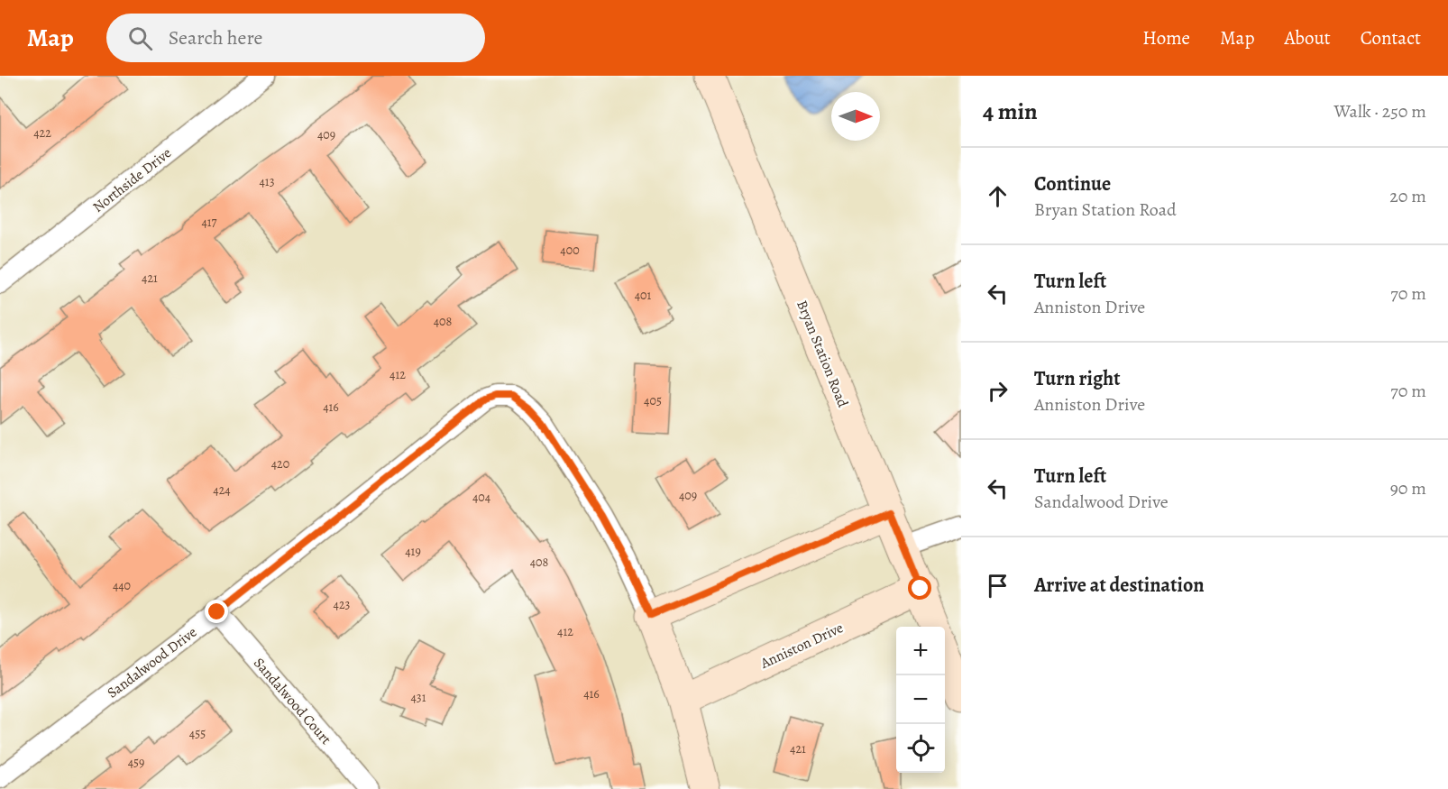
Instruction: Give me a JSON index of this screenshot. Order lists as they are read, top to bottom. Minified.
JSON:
{"streets":{"street":["Northside Drive","Bryan Station Road","Anniston Drive","Sandalwood Drive","Sandalwood Court"]},"crossings":[["Bryan Station Road","Anniston Drive"],["Sandalwood Drive","Sandalwood Court"]],"house_numbers":["422","409","413","417","400","421","401","408","412","405","416","420","424","409","404","419","408","440","423","412","416","431","455","421","459"],"north":"right","page":{"header":"Map","search":"Search here","nav":["Home","Map","About","Contact"],"heading":["4 min","Walk · 250 m"],"list":[["Continue","Bryan Station Road","20 m"],["Turn left","Anniston Drive","70 m"],["Turn right","Anniston Drive","70 m"],["Turn left","Sandalwood Drive","90 m"],"Arrive at destination"],"map_buttons":["+","−"]}}
